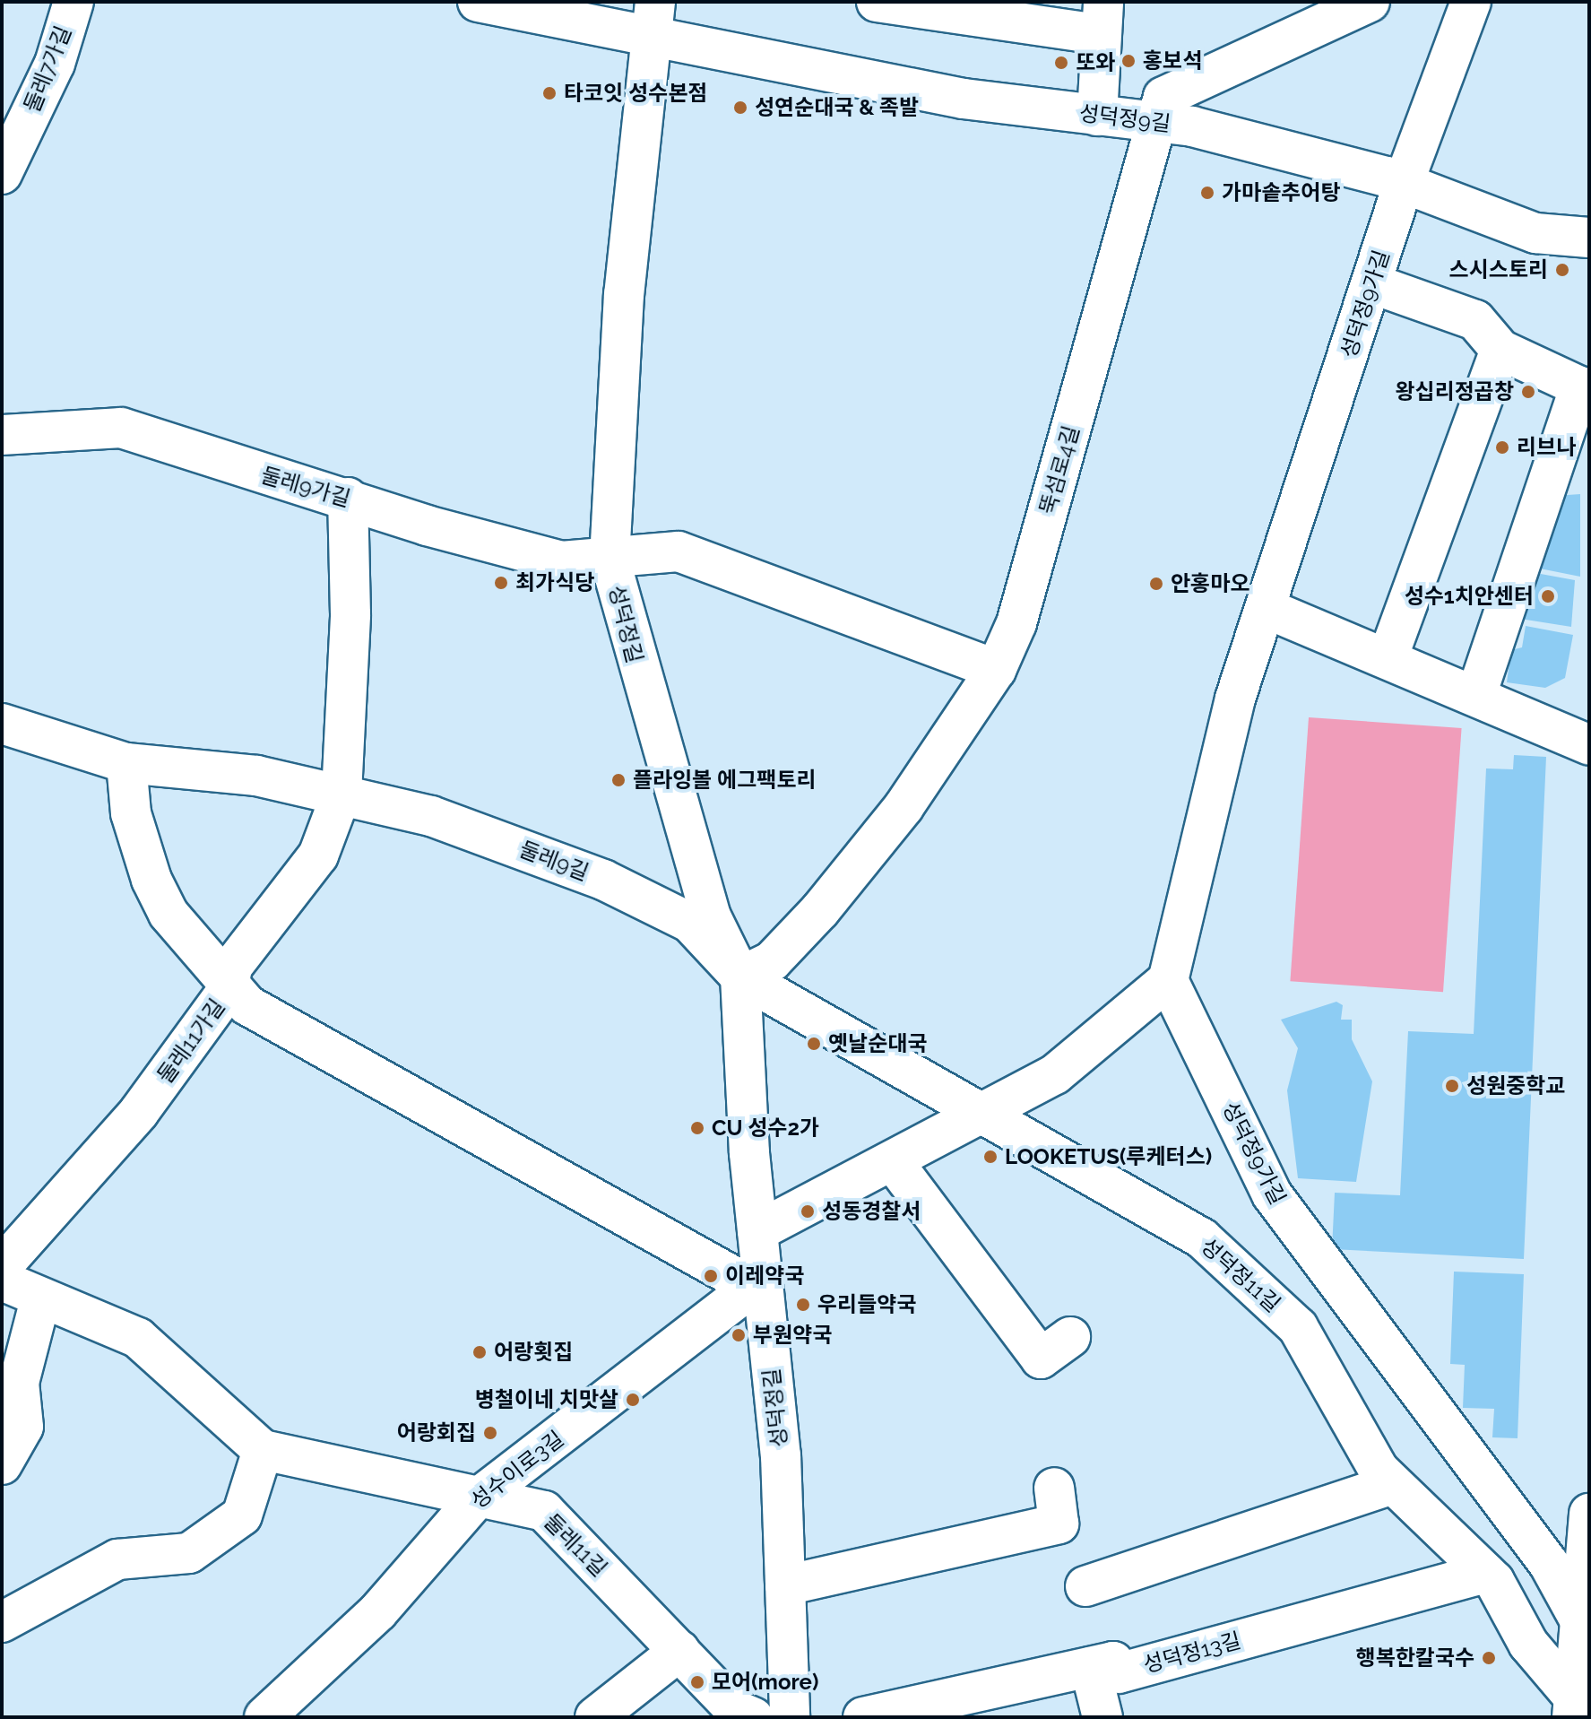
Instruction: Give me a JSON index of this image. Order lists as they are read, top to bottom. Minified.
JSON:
{"streets":{"street":["둘레7가길","성덕정9길","성덕정9가길","뚝섬로4길","둘레9가길","성덕정길","둘레9길","둘레11가길","성덕정11길","성수이로3길","둘레11길","성덕정13길"]},"crossings":[["성덕정9길","성덕정9가길"],["성덕정9길","뚝섬로4길"],["성덕정9길","성덕정길"],["뚝섬로4길","둘레9가길"],["뚝섬로4길","성덕정길"],["뚝섬로4길","둘레9길"],["뚝섬로4길","성덕정11길"],["둘레9가길","성덕정길"],["성덕정길","둘레9길"],["성덕정길","성덕정11길"],["성덕정길","성수이로3길"],["둘레9길","둘레11가길"],["둘레9길","성덕정11길"],["성덕정11길","성덕정13길"],["성수이로3길","둘레11길"]],"places":["홍보석","또와","타코잇 성수본점","성연순대국 & 족발","가마솥추어탕","스시스토리","왕십리정곱창","리브나","최가식당","안홍마오","성수1치안센터","플라잉볼 에그팩토리","옛날순대국","성원중학교","CU 성수2가","LOOKETUS(루케터스)","성동경찰서","이레약국","우리들약국","부원약국","어랑횟집","병철이네 치맛살","어랑회집","행복한칼국수","모어(more)"]}
